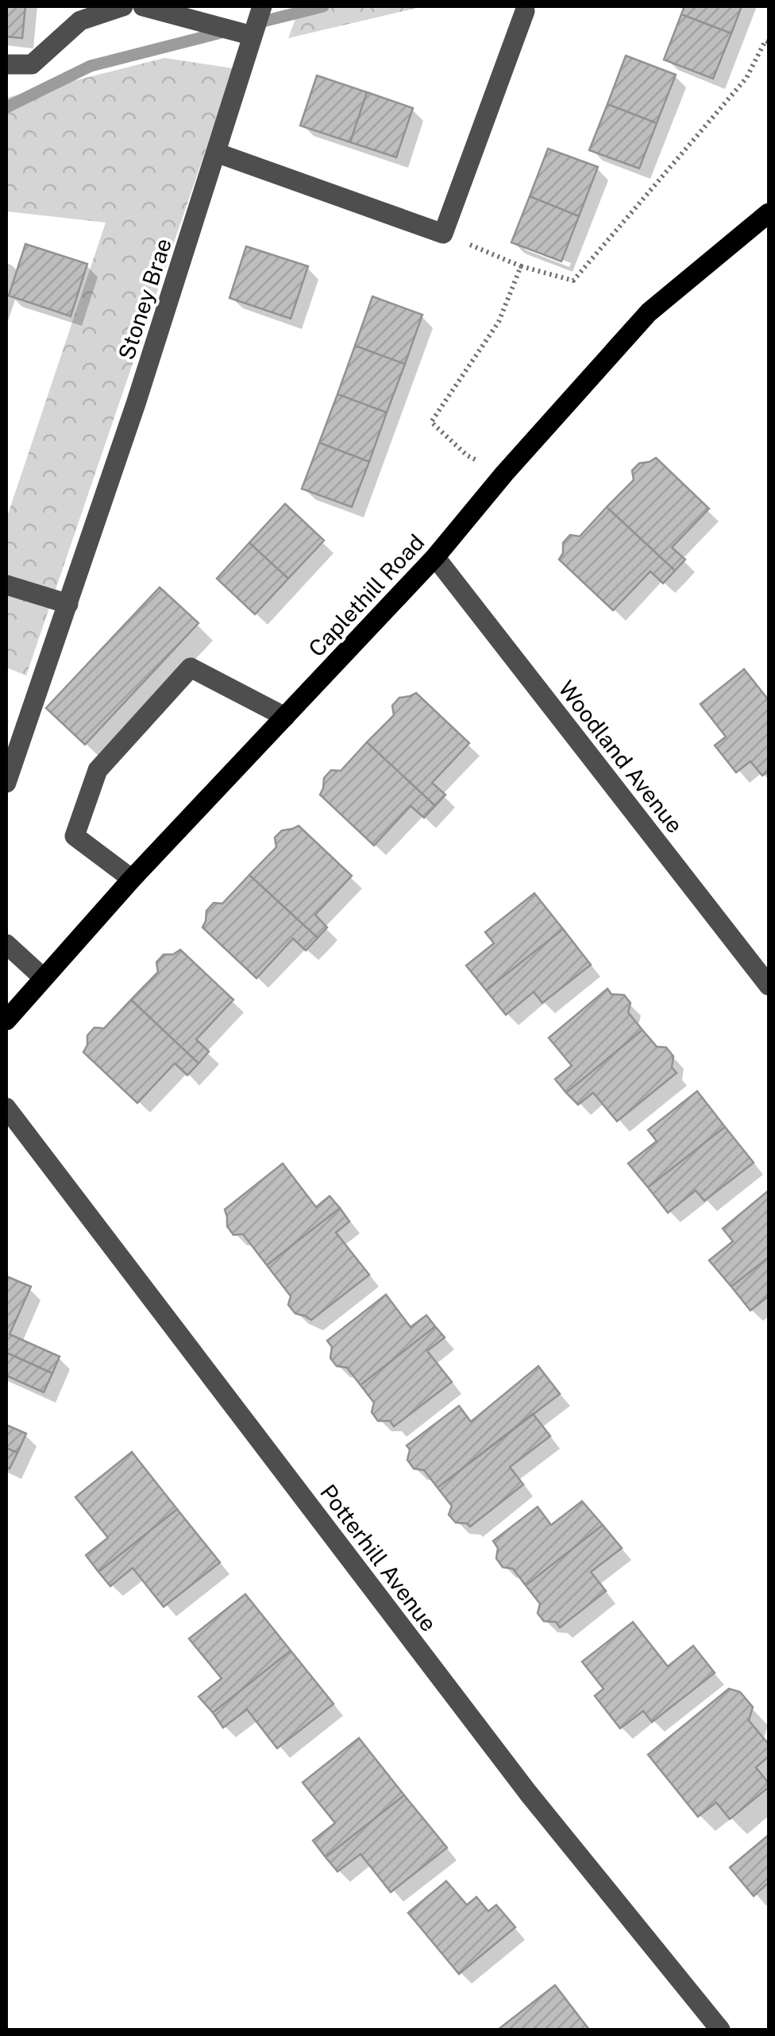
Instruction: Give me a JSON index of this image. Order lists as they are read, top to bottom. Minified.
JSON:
{"streets":{"main road":["Caplethill Road"],"street":["Stoney Brae","Woodland Avenue","Potterhill Avenue"]},"crossings":[["Caplethill Road","Woodland Avenue"]]}
